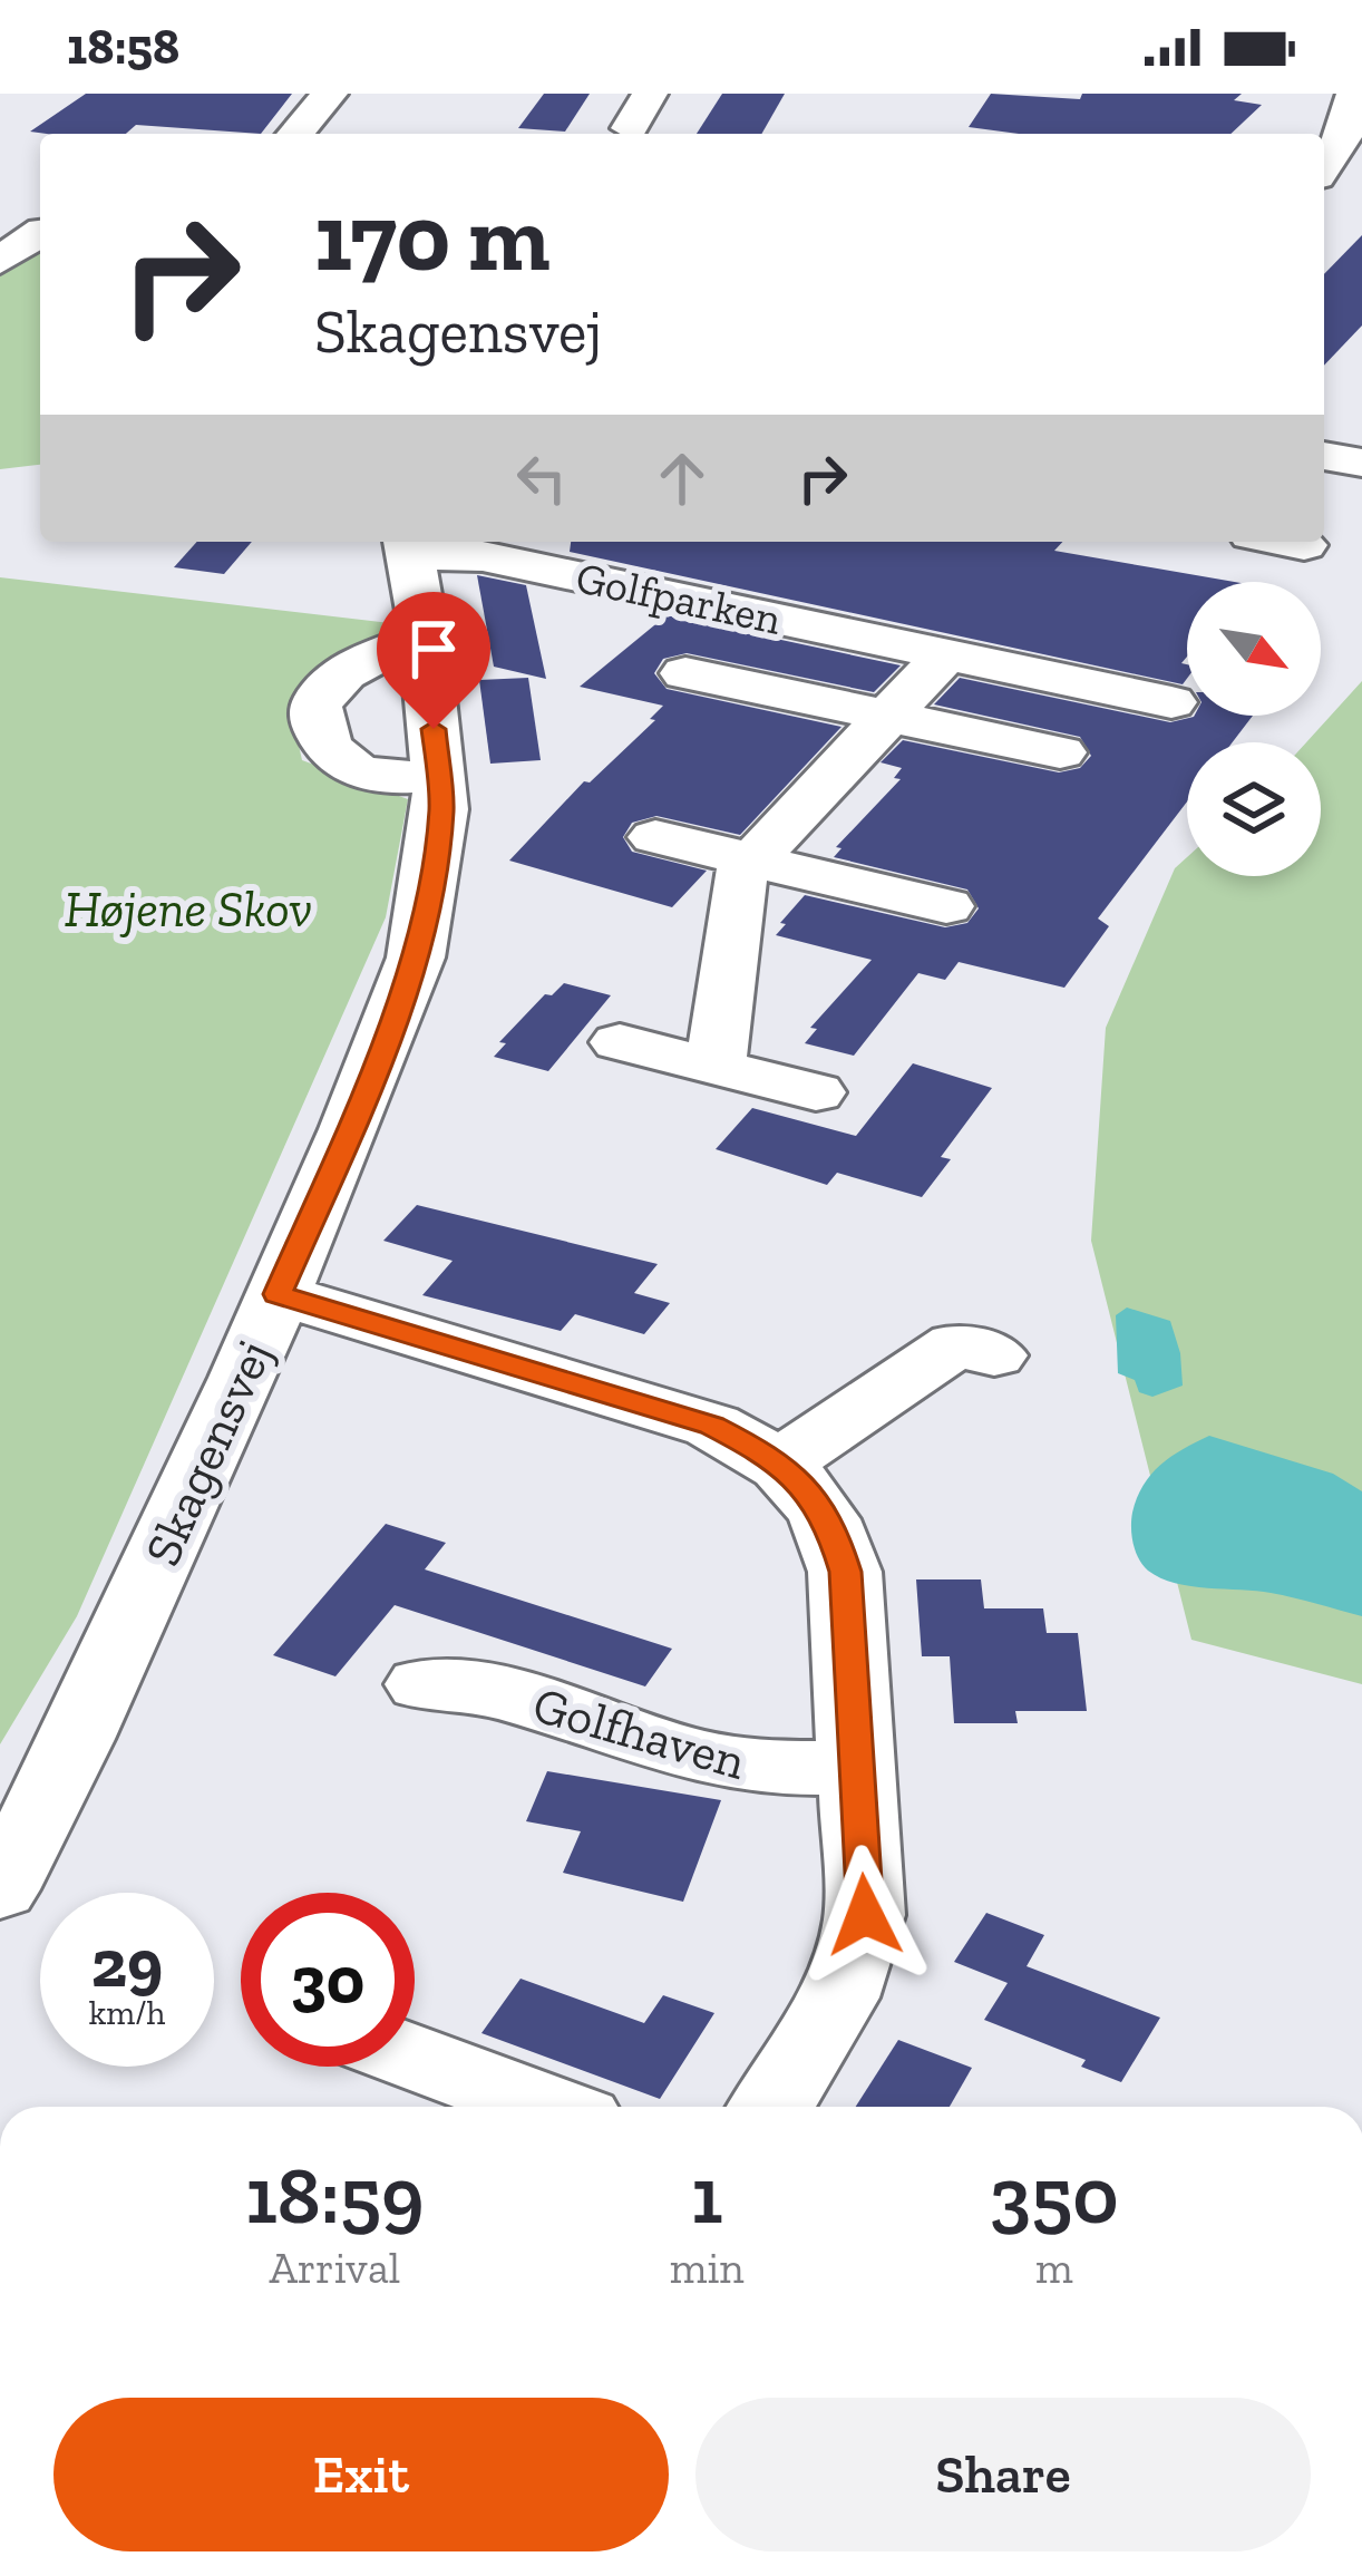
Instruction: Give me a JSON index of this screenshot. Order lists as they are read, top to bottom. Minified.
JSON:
{"streets":{"street":["Golfparken","Skagensvej","Golfhaven"]},"crossings":[["Golfparken","Skagensvej"]],"parks":["Højene Skov"],"north":"bottom right","page":{"status":"18:58","turn":["170 m","Skagensvej"],"speed":"29 km/h","limit":"30","eta":["18:59","Arrival","1","min","350","m"],"buttons":["Exit","Share"]}}
